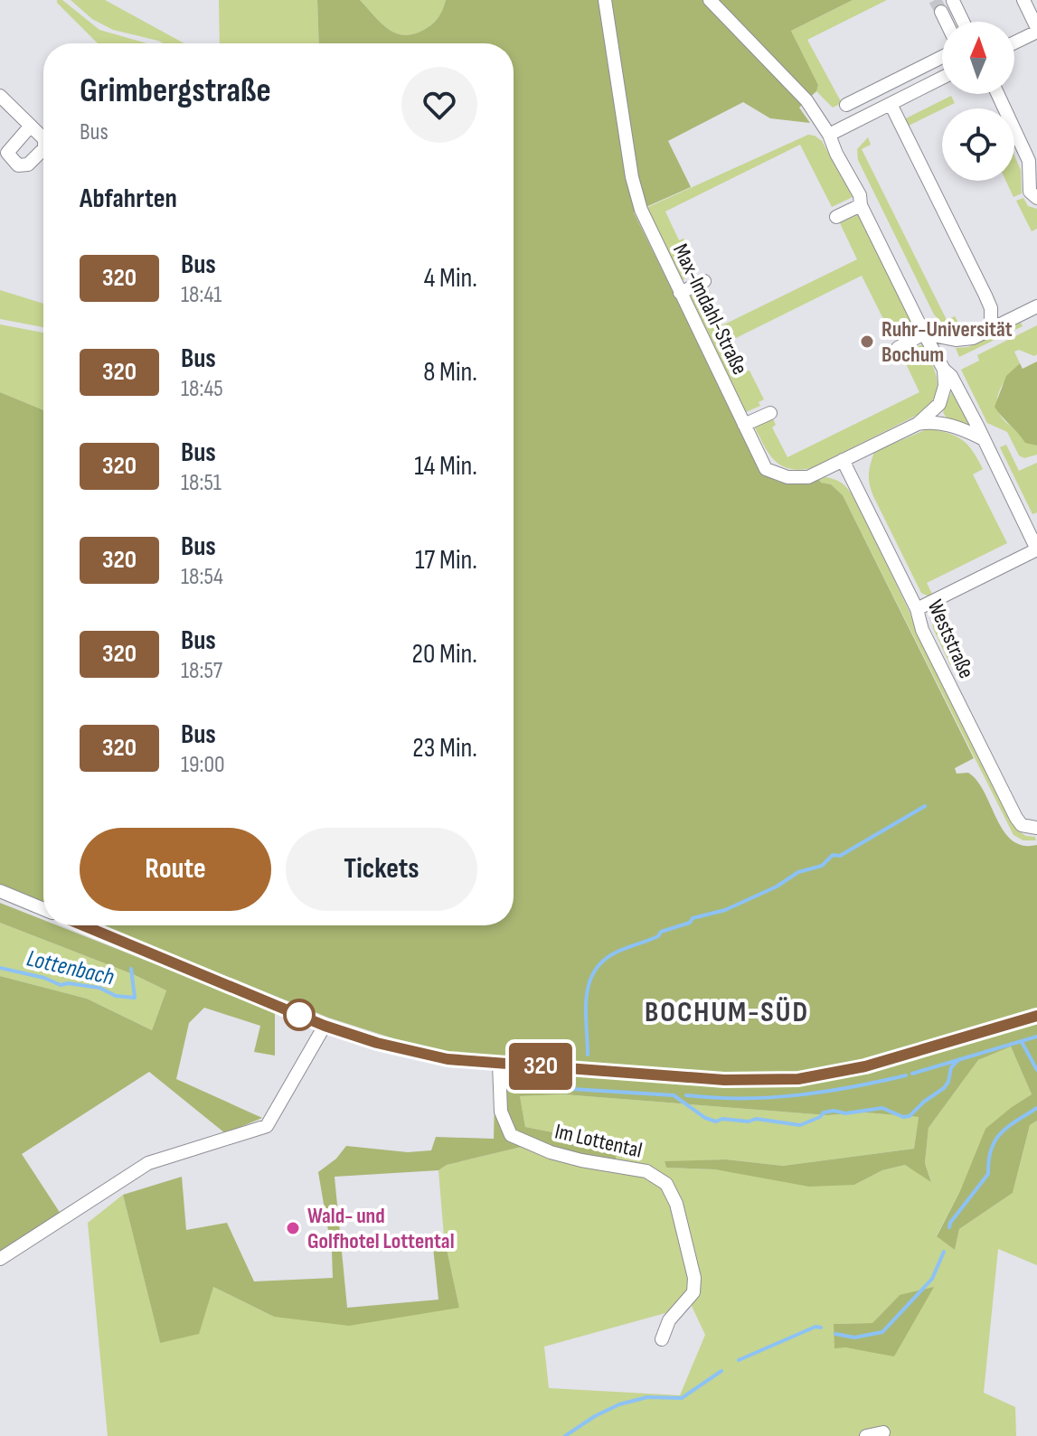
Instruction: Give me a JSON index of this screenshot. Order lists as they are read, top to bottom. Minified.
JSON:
{"streets":{"street":["Max-Imdahl-Straße","Weststraße","Im Lottental"]},"crossings":[["Max-Imdahl-Straße","Weststraße"]],"districts":["BOCHUM-SÜD"],"water":["Lottenbach"],"places":["Ruhr-Universität Bochum","Wald- und Golfhotel Lottental"],"lines":["bus line 320"],"north":"top","page":{"on_map":"320","heading":[["Grimbergstraße","Bus"],"Abfahrten"],"list":[{"mark":"320","name":"Bus","note":"18:41","value":"4 Min."},{"mark":"320","name":"Bus","note":"18:45","value":"8 Min."},{"mark":"320","name":"Bus","note":"18:51","value":"14 Min."},{"mark":"320","name":"Bus","note":"18:54","value":"17 Min."},{"mark":"320","name":"Bus","note":"18:57","value":"20 Min."},{"mark":"320","name":"Bus","note":"19:00","value":"23 Min."}],"buttons":["Route","Tickets"]}}
